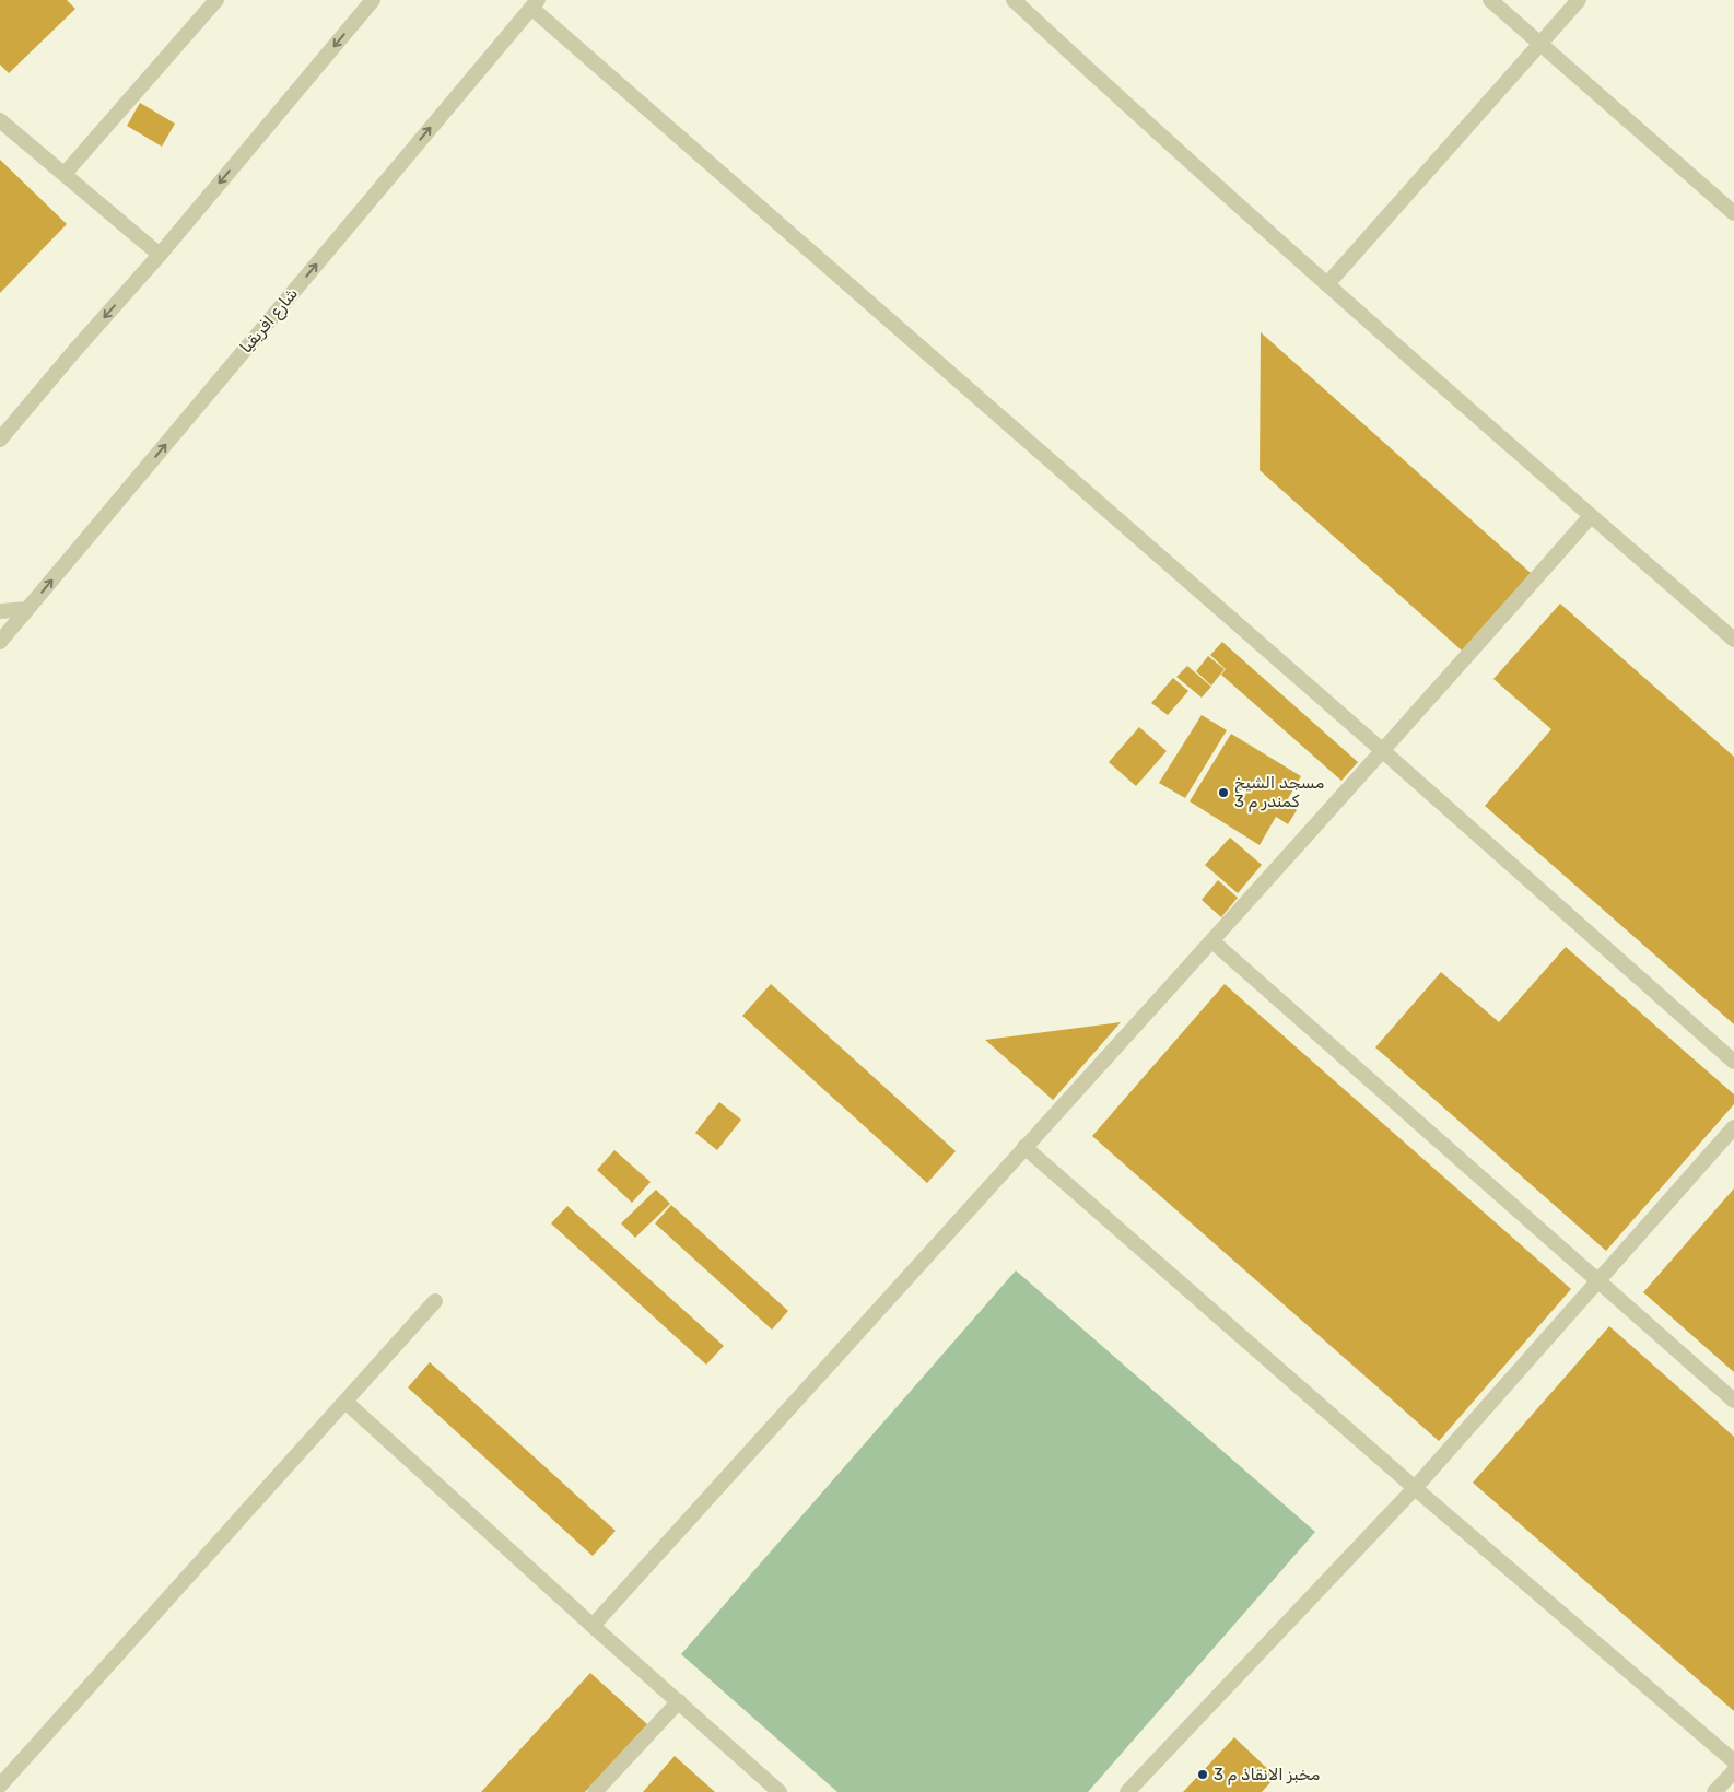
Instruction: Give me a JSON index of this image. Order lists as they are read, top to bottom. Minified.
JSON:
{"streets":{"street":["شارع افريقيا"]},"places":["مسجد الشيخ كمندر م 3","مخبز الانقاذ م 3"]}
